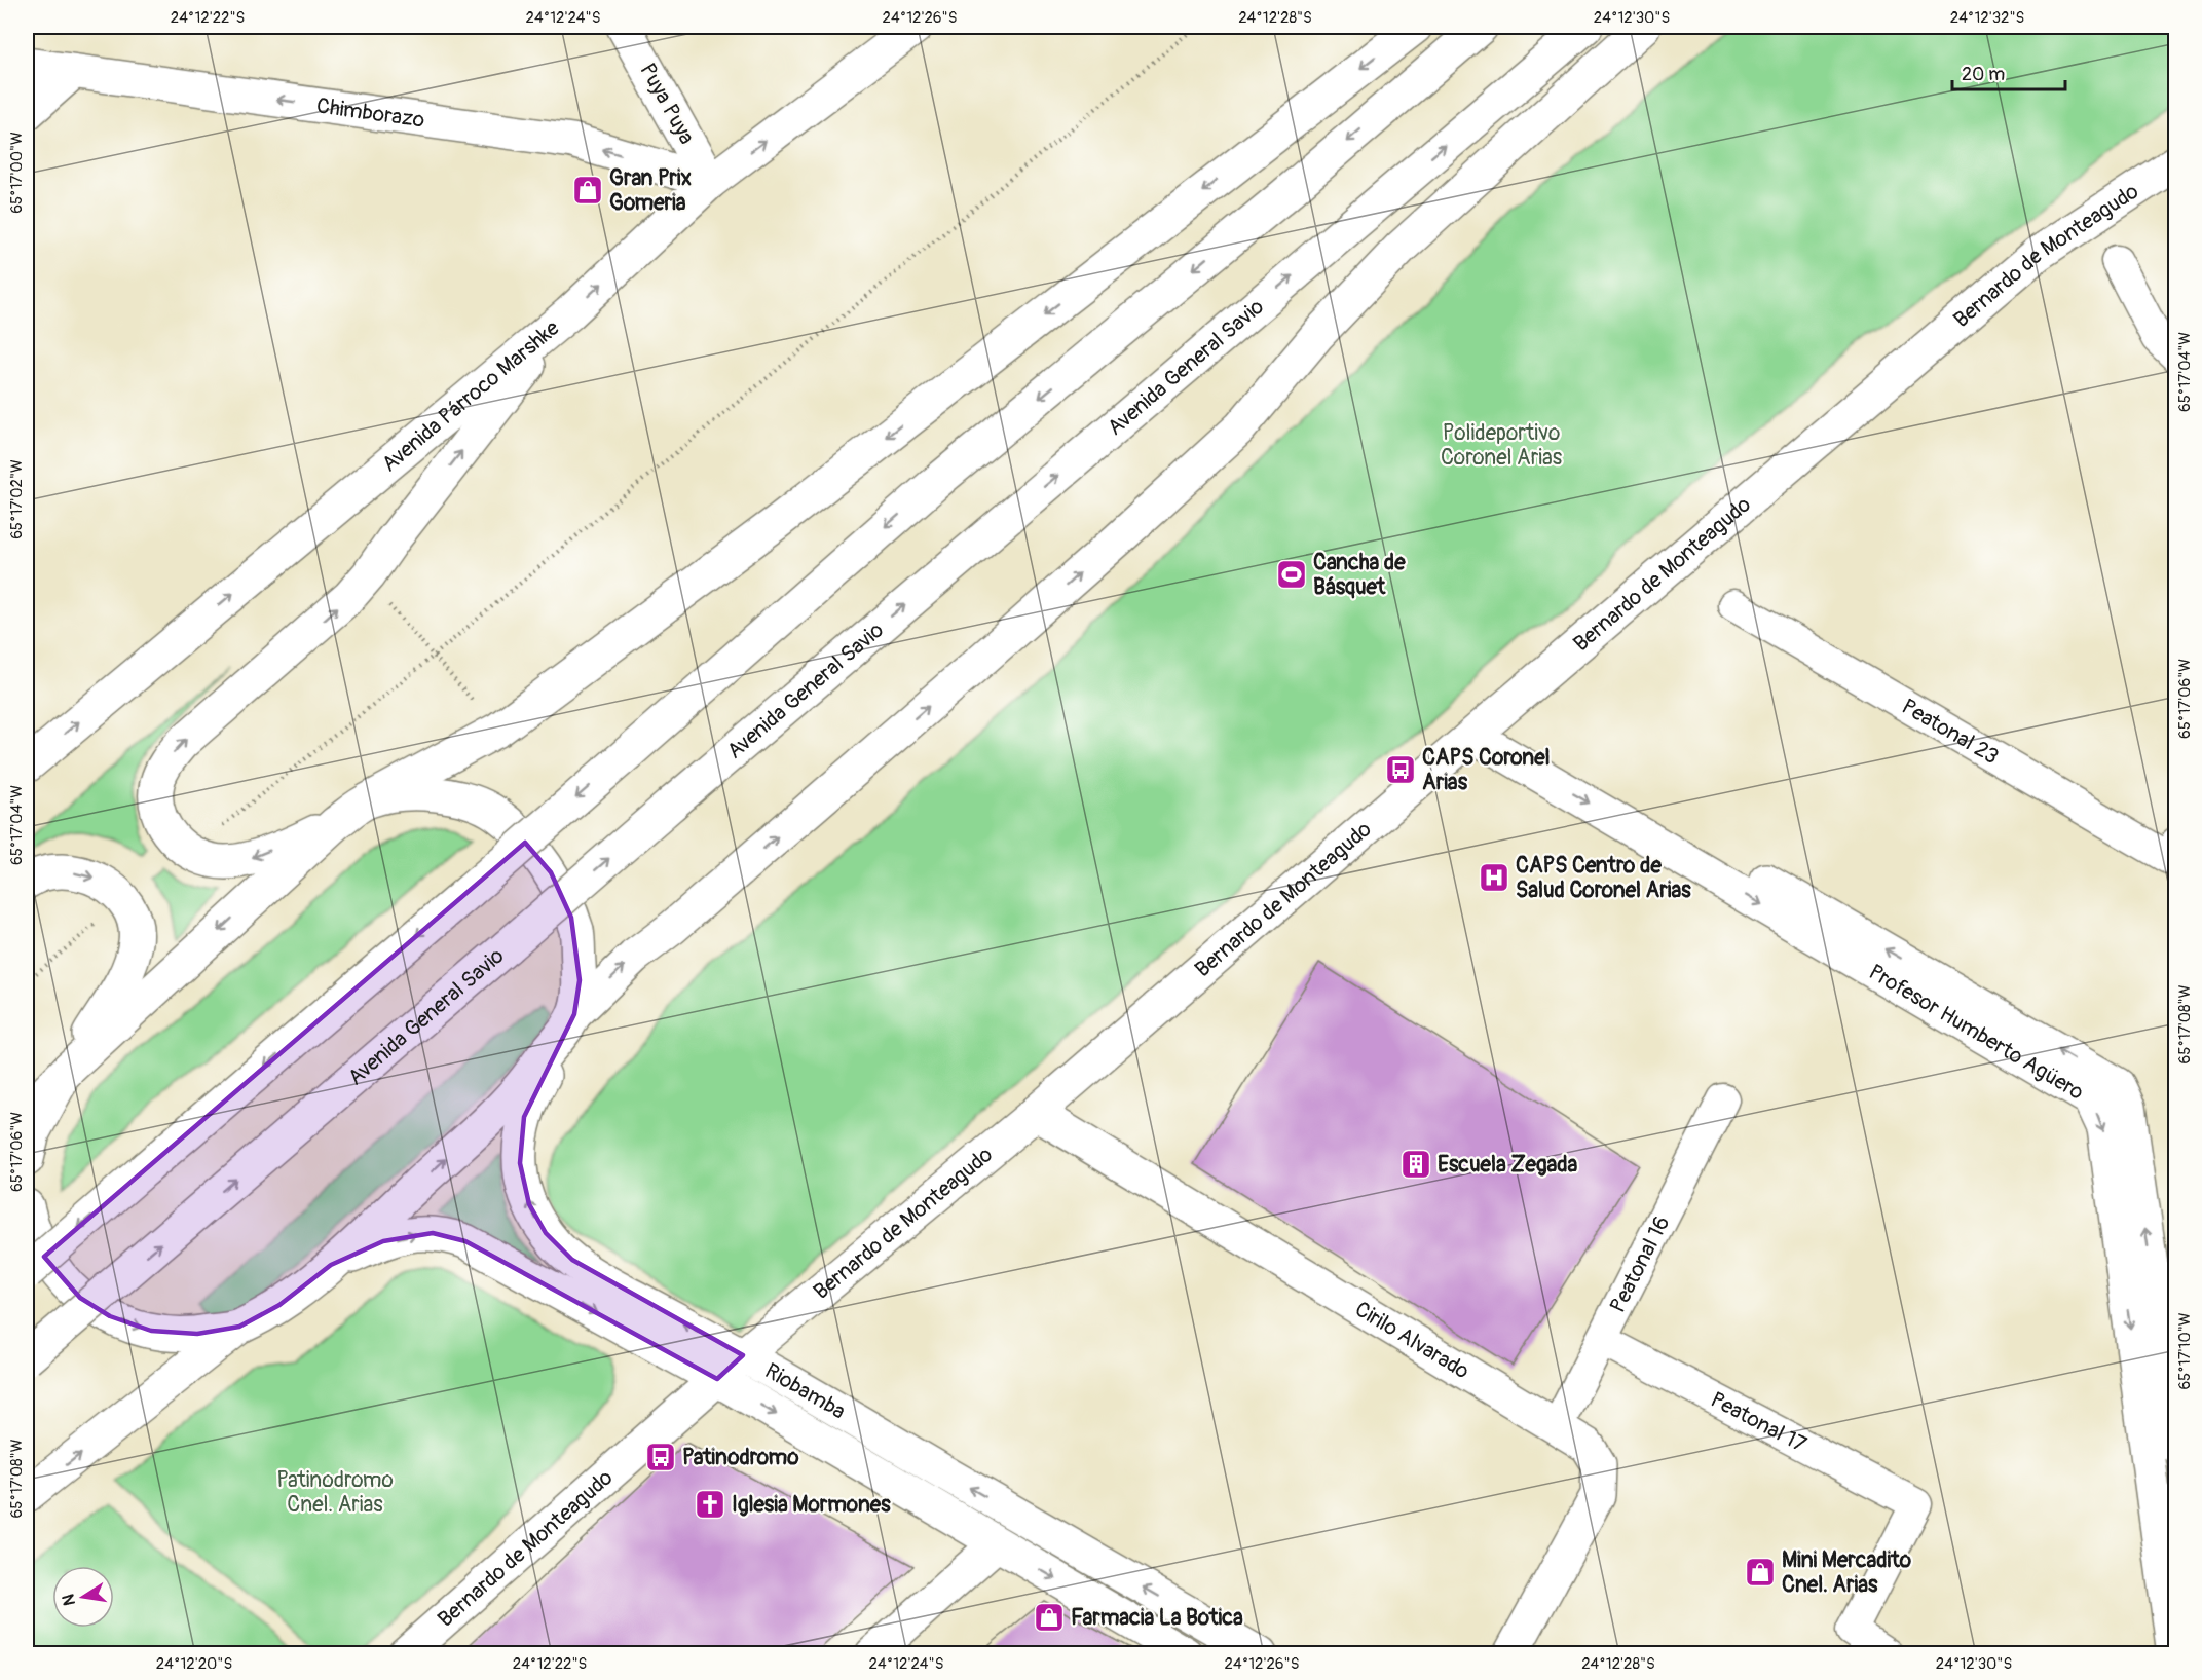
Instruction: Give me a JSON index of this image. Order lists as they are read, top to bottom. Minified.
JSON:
{"streets":{"main road":["Puya Puya","Chimborazo","Bernardo de Monteagudo","Avenida General Savio","Avenida Párroco Marshke","Profesor Humberto Agüero","Cirilo Alvarado","Riobamba"],"street":["Peatonal 23","Peatonal 16","Peatonal 17"]},"crossings":[["Puya Puya","Chimborazo"],["Puya Puya","Avenida Párroco Marshke"],["Chimborazo","Avenida Párroco Marshke"],["Bernardo de Monteagudo","Profesor Humberto Agüero"],["Bernardo de Monteagudo","Cirilo Alvarado"],["Bernardo de Monteagudo","Riobamba"],["Peatonal 16","Cirilo Alvarado"],["Peatonal 16","Peatonal 17"]],"one_way":["Chimborazo"],"parks":["Polideportivo Coronel Arias","Patinodromo Cnel. Arias"],"places":{"shop":["Gran Prix Gomeria","Mini Mercadito Cnel. Arias","Farmacia La Botica"],"sports":["Cancha de Básquet"],"bus stop":["CAPS Coronel Arias","Patinodromo"],"hospital":["CAPS Centro de Salud Coronel Arias"],"building":["Escuela Zegada"],"church":["Iglesia Mormones"]},"scale_bar":"20 m","north":"left","coordinates":["24°12'22\"S","24°12'24\"S","24°12'26\"S","24°12'28\"S","24°12'30\"S","24°12'32\"S","65°17'00\"W","65°17'04\"W","65°17'02\"W","65°17'06\"W","65°17'08\"W","65°17'10\"W","24°12'20\"S"]}
